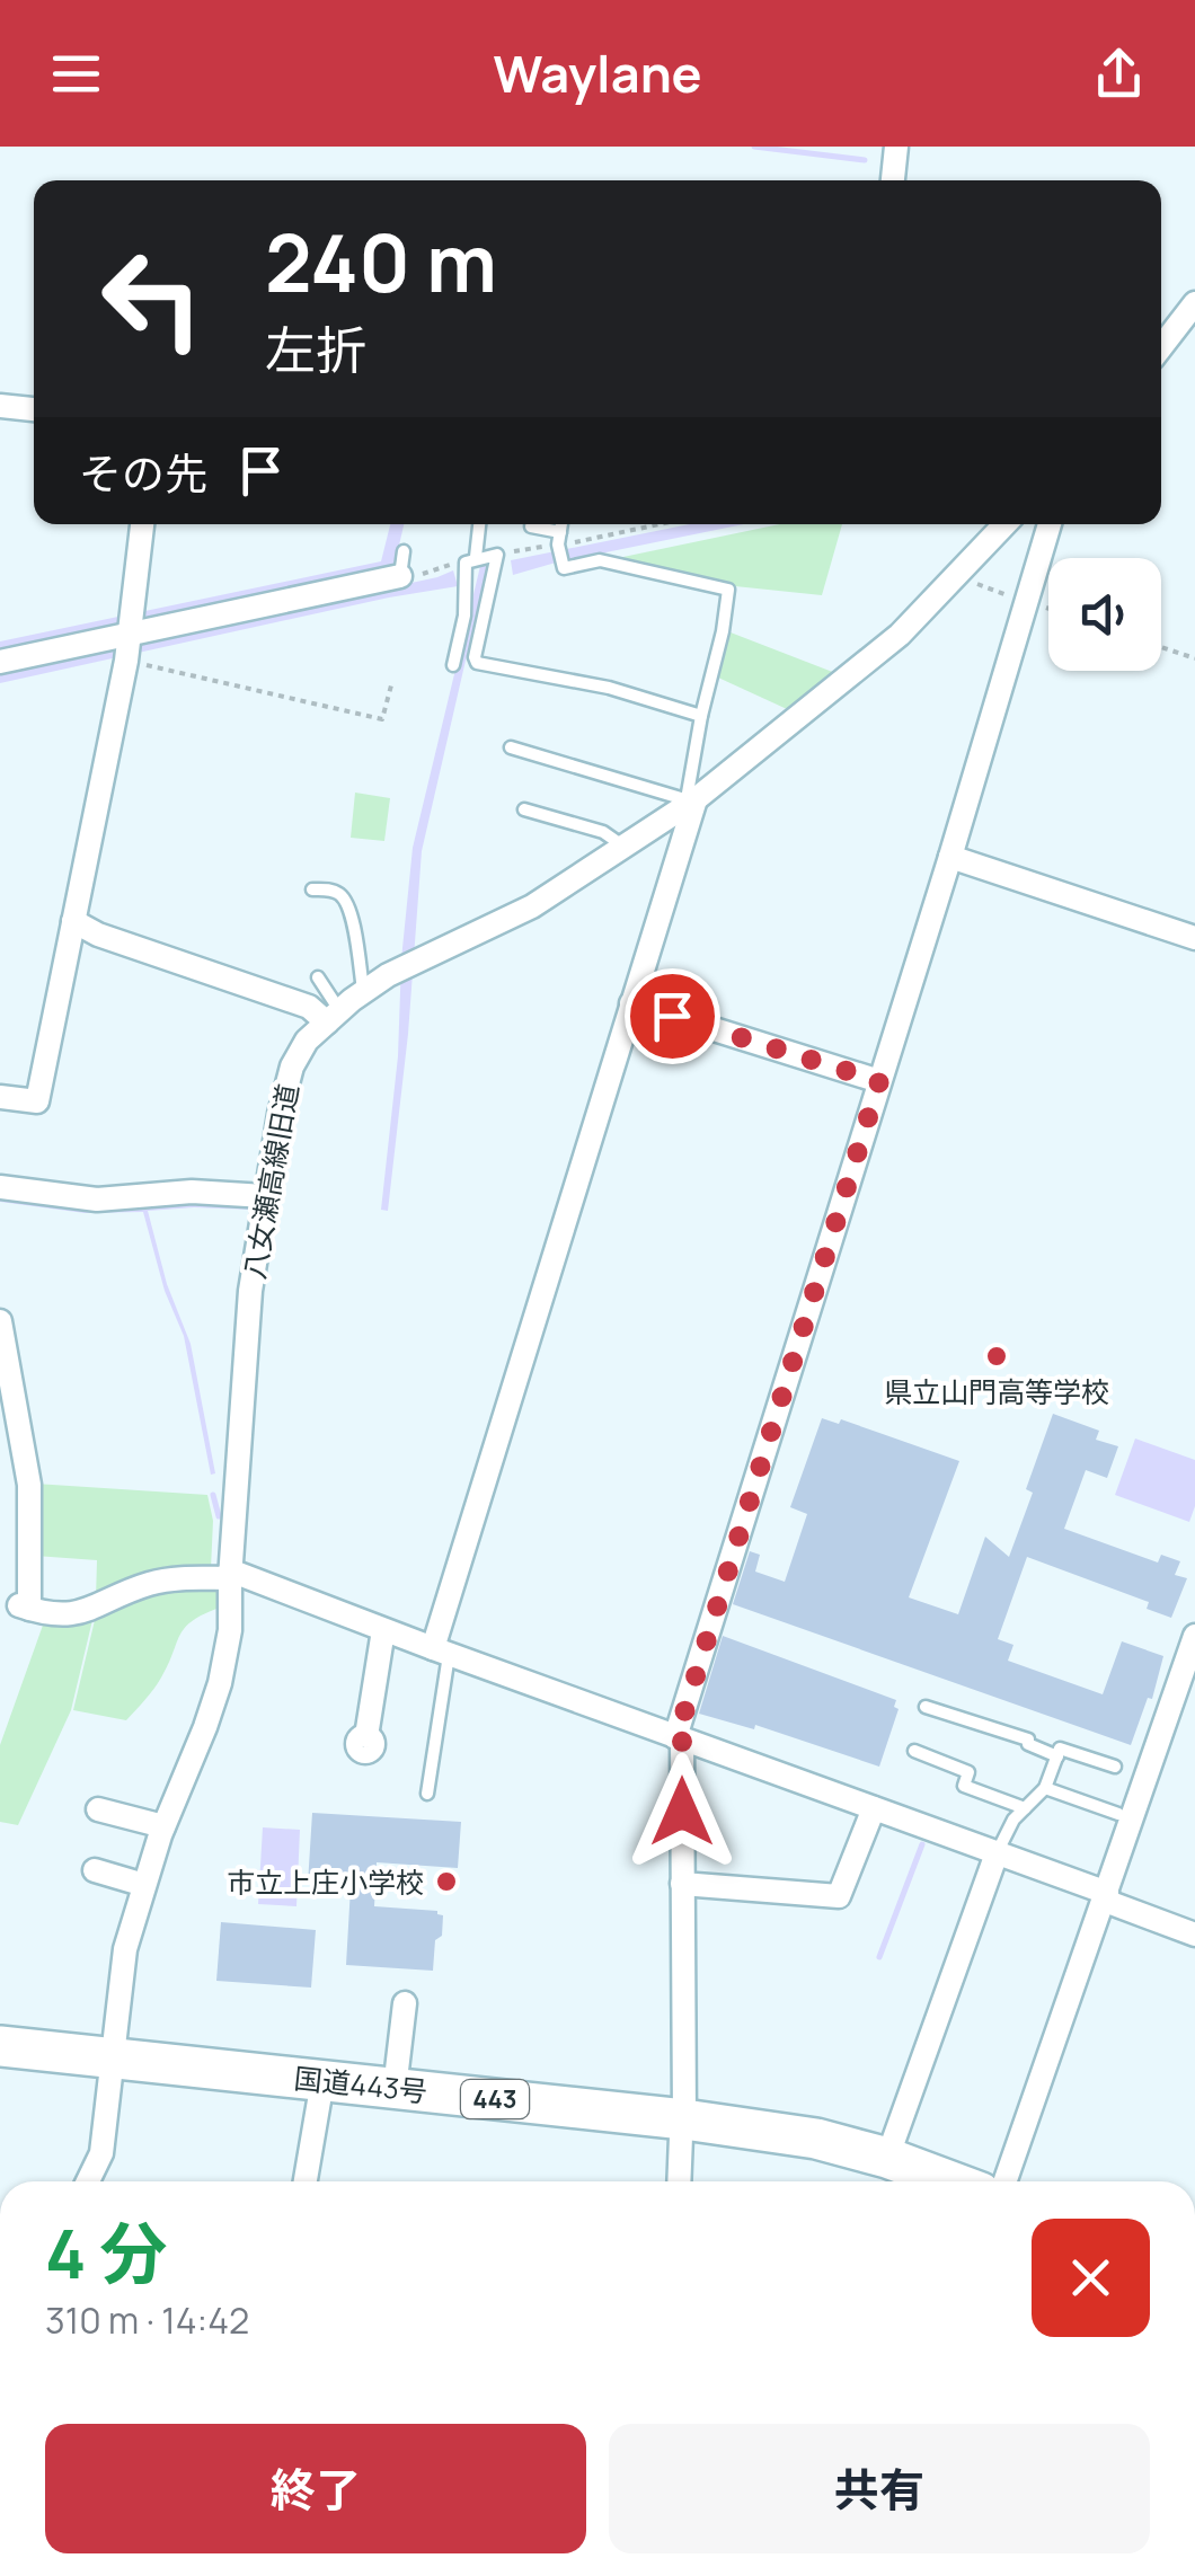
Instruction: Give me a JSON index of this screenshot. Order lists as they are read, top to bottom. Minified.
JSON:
{"streets":{"highway":["国道443号","443"],"street":["八女瀬高線旧道"]},"crossings":[["八女瀬高線旧道","国道443号"]],"places":["県立山門高等学校","市立上庄小学校"],"page":{"header":"Waylane","turn":["240 m","左折"],"then":"その先","heading":["4 分","310 m · 14:42"],"buttons":["終了","共有"]}}
